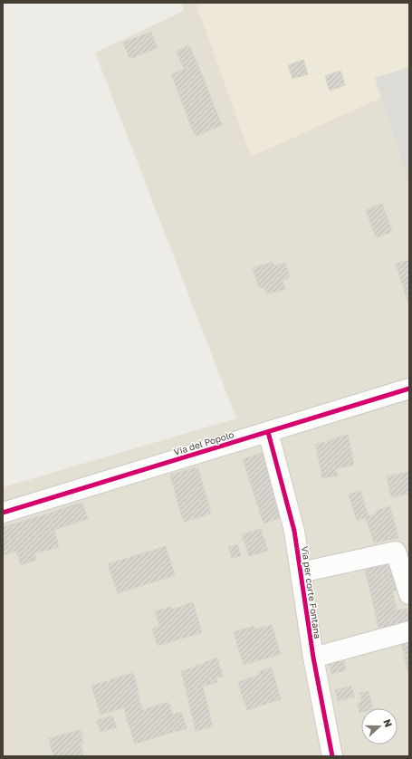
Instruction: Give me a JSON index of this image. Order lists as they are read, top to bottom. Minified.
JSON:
{"streets":{"street":["Via del Popolo","Via per corte Fontana"]},"crossings":[["Via del Popolo","Via per corte Fontana"]],"north":"right"}
